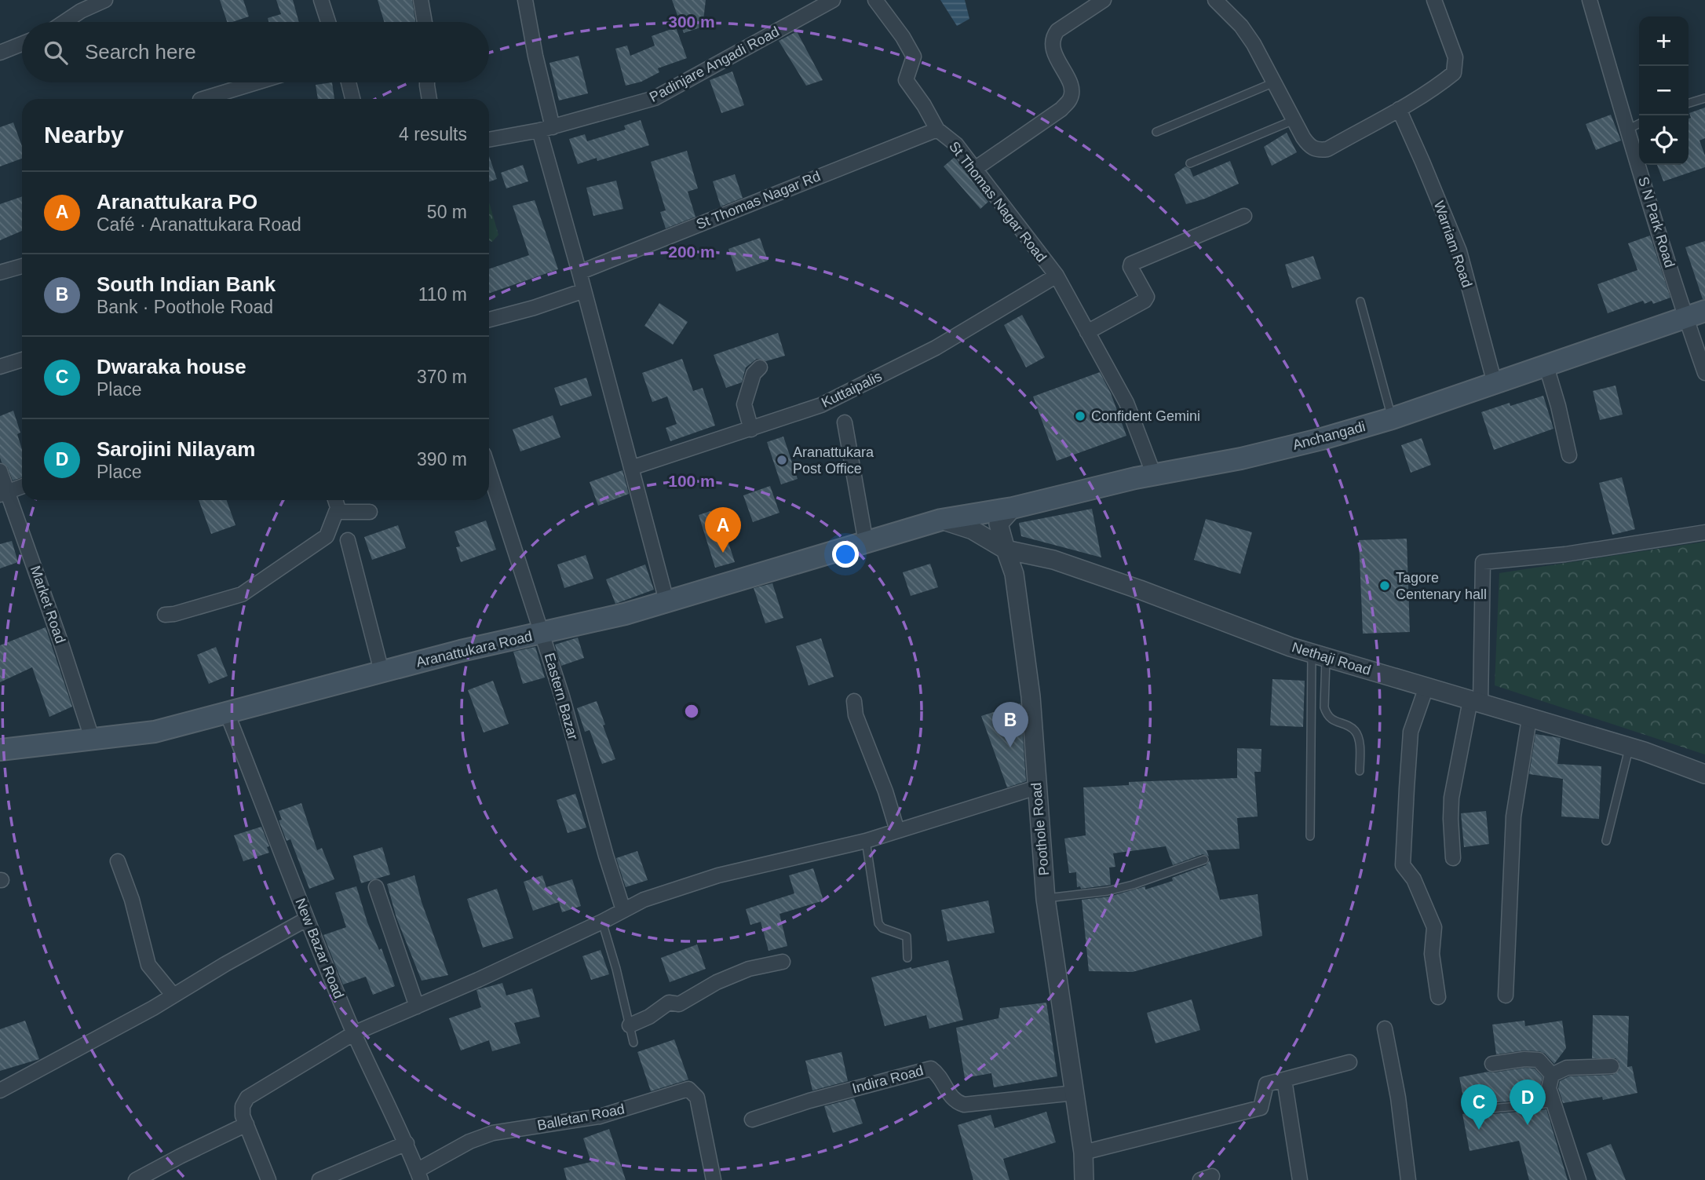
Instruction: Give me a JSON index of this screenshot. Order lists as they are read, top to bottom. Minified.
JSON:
{"streets":{"main road":["Anchangadi","Aranattukara Road"],"street":["Padinjare Angadi Road","St Thomas Nagar Rd","St Thomas Nagar Road","S N Park Road","Warriam Road","Kuttaipalis","Market Road","Nethaji Road","Eastern Bazar","Poothole Road","New Bazar Road","Indira Road","Balletan Road"]},"crossings":[["St Thomas Nagar Rd","St Thomas Nagar Road"],["St Thomas Nagar Road","Kuttaipalis"],["S N Park Road","Anchangadi"],["Warriam Road","Anchangadi"],["Anchangadi","Aranattukara Road"],["Market Road","Aranattukara Road"],["Aranattukara Road","Eastern Bazar"],["Aranattukara Road","New Bazar Road"],["Nethaji Road","Poothole Road"],["Poothole Road","Indira Road"],["New Bazar Road","Balletan Road"]],"places":["Confident Gemini","Aranattukara Post Office","Tagore Centenary hall"],"page":{"map_buttons":["+","−"],"search":"Search here","heading":["Nearby","4 results"],"list":[{"mark":"A","name":"Aranattukara PO","note":"Café · Aranattukara Road","value":"50 m"},{"mark":"B","name":"South Indian Bank","note":"Bank · Poothole Road","value":"110 m"},{"mark":"C","name":"Dwaraka house","note":"Place","value":"370 m"},{"mark":"D","name":"Sarojini Nilayam","note":"Place","value":"390 m"}],"pins":["A","B","D","C"]},"rings":["300 m","200 m","100 m"]}
